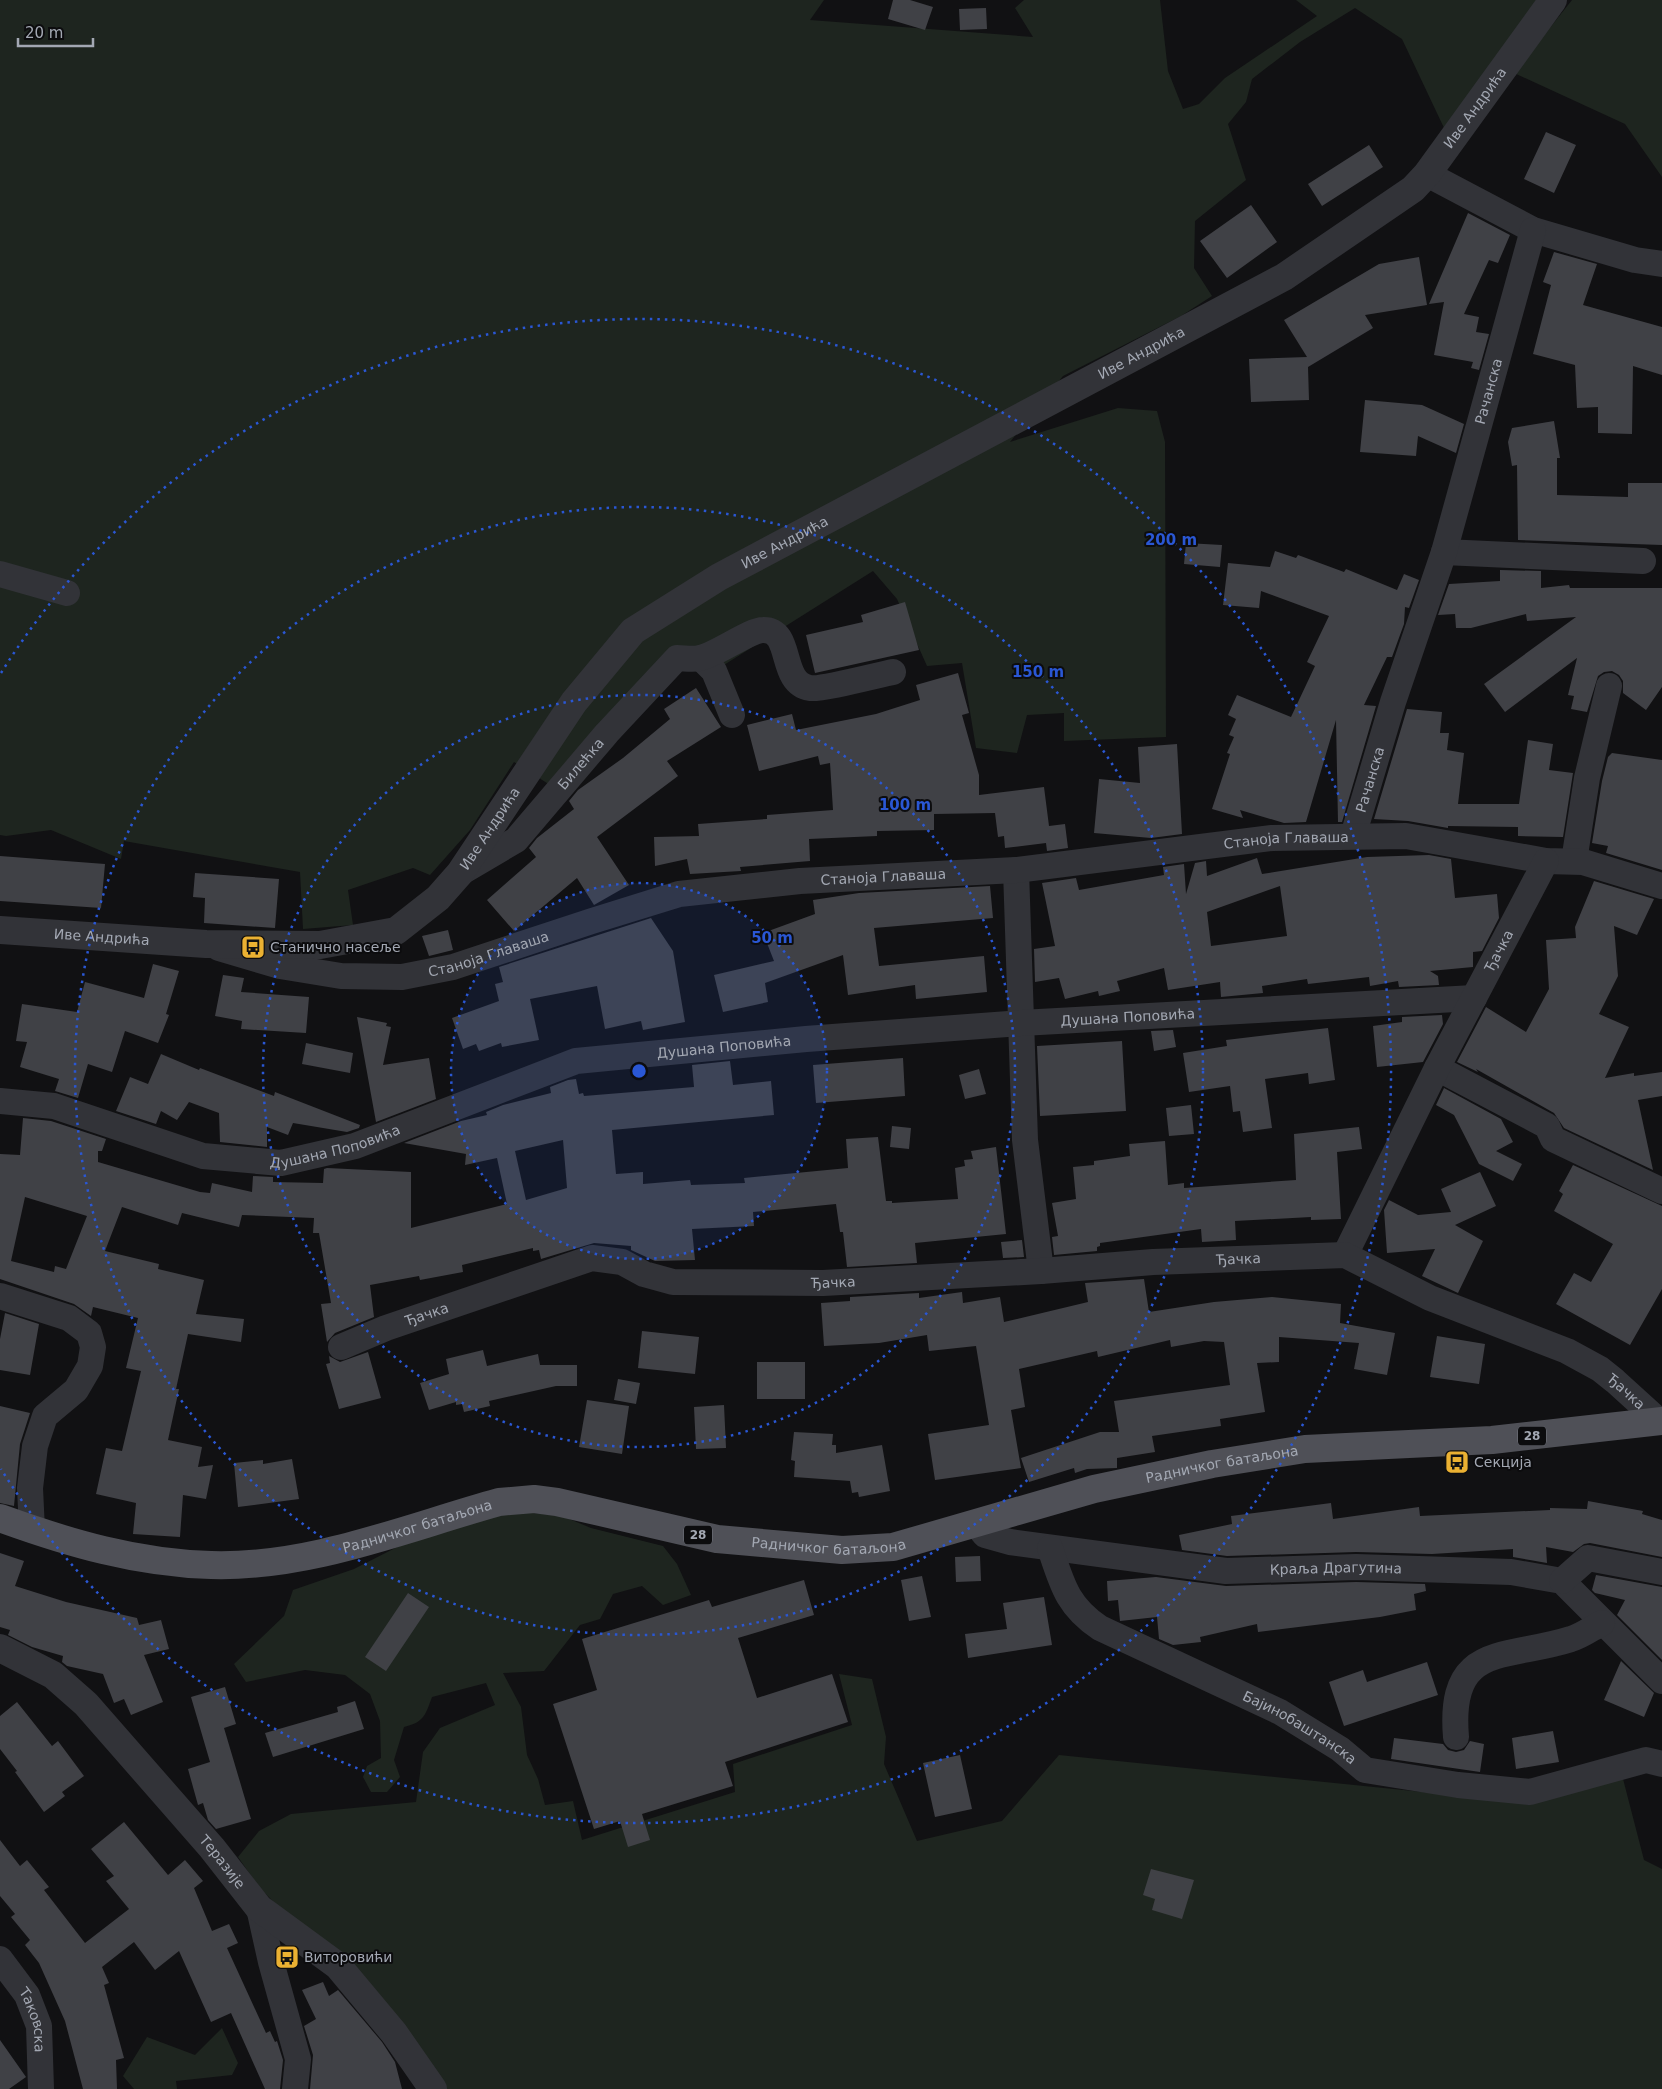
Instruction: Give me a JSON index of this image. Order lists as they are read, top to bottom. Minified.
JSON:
{"streets":{"main road":["28","Радничког батаљона"],"street":["Иве Андрића","Рачанска","Билећка","Станоја Главаша","Ђачка","Душана Поповића","Краља Драгутина","Бајинобаштанска","Теразије","Таковска"]},"crossings":[["Иве Андрића","Билећка"],["Иве Андрића","Станоја Главаша"],["Рачанска","Станоја Главаша"],["Станоја Главаша","Ђачка"],["Ђачка","Душана Поповића"],["Ђачка","Радничког батаљона"],["Радничког батаљона","Краља Драгутина"],["Краља Драгутина","Бајинобаштанска"]],"places":{"bus stop":["Станично насеље","Секција","Виторовићи"]},"scale_bar":"20 m","rings":["200 m","150 m","100 m","50 m"]}
